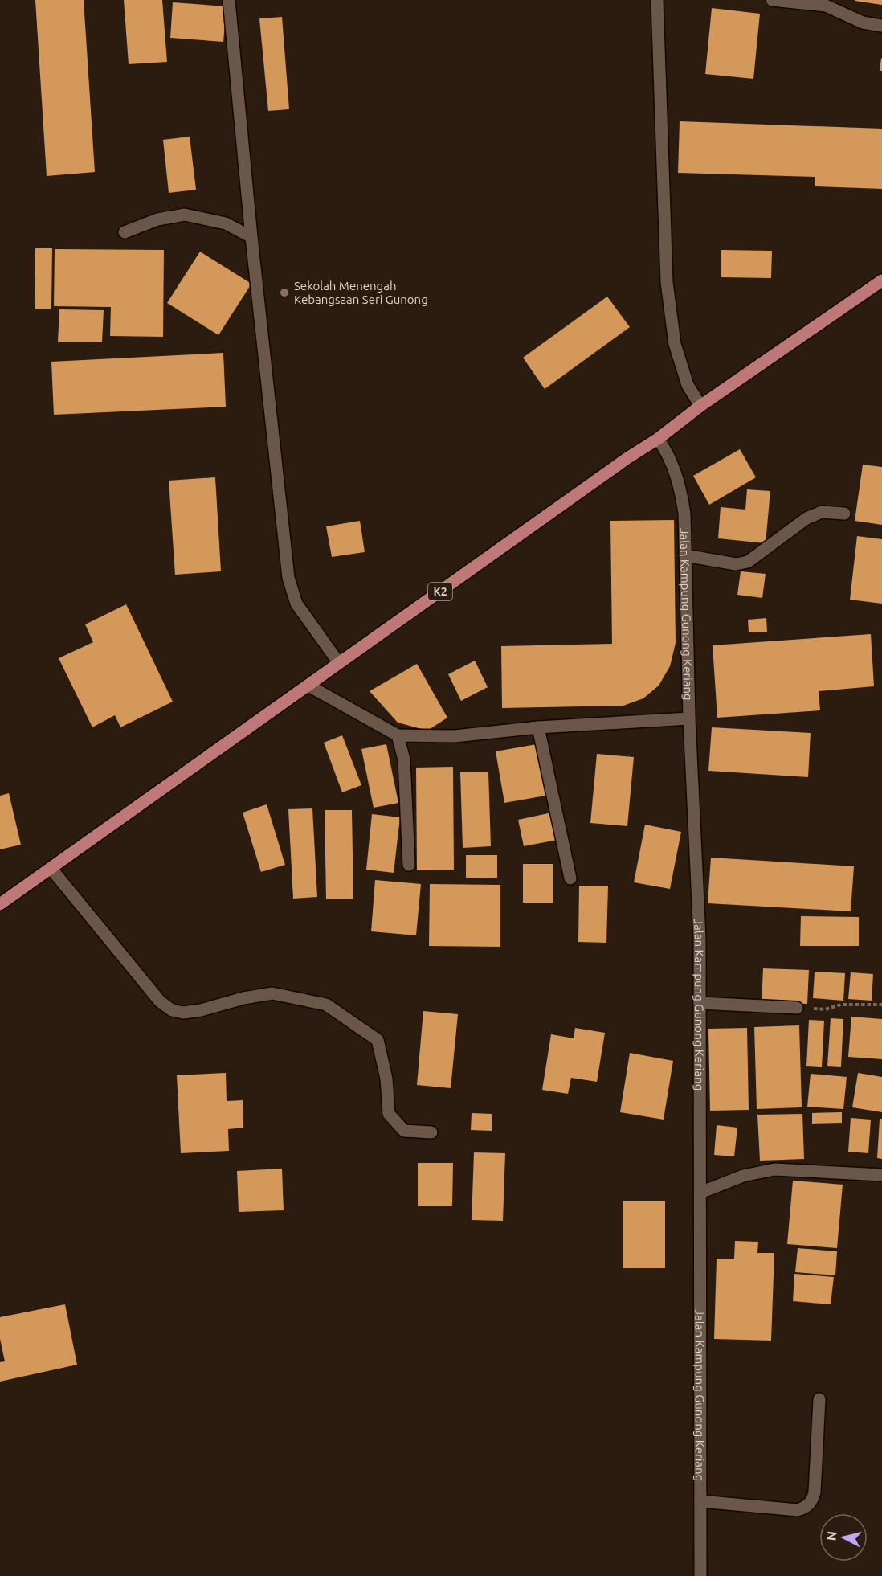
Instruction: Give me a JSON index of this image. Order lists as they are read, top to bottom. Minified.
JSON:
{"streets":{"main road":["K2"],"street":["Jalan Kampung Gunong Keriang"]},"crossings":[["K2","Jalan Kampung Gunong Keriang"]],"places":["Sekolah Menengah Kebangsaan Seri Gunong"],"north":"left"}
